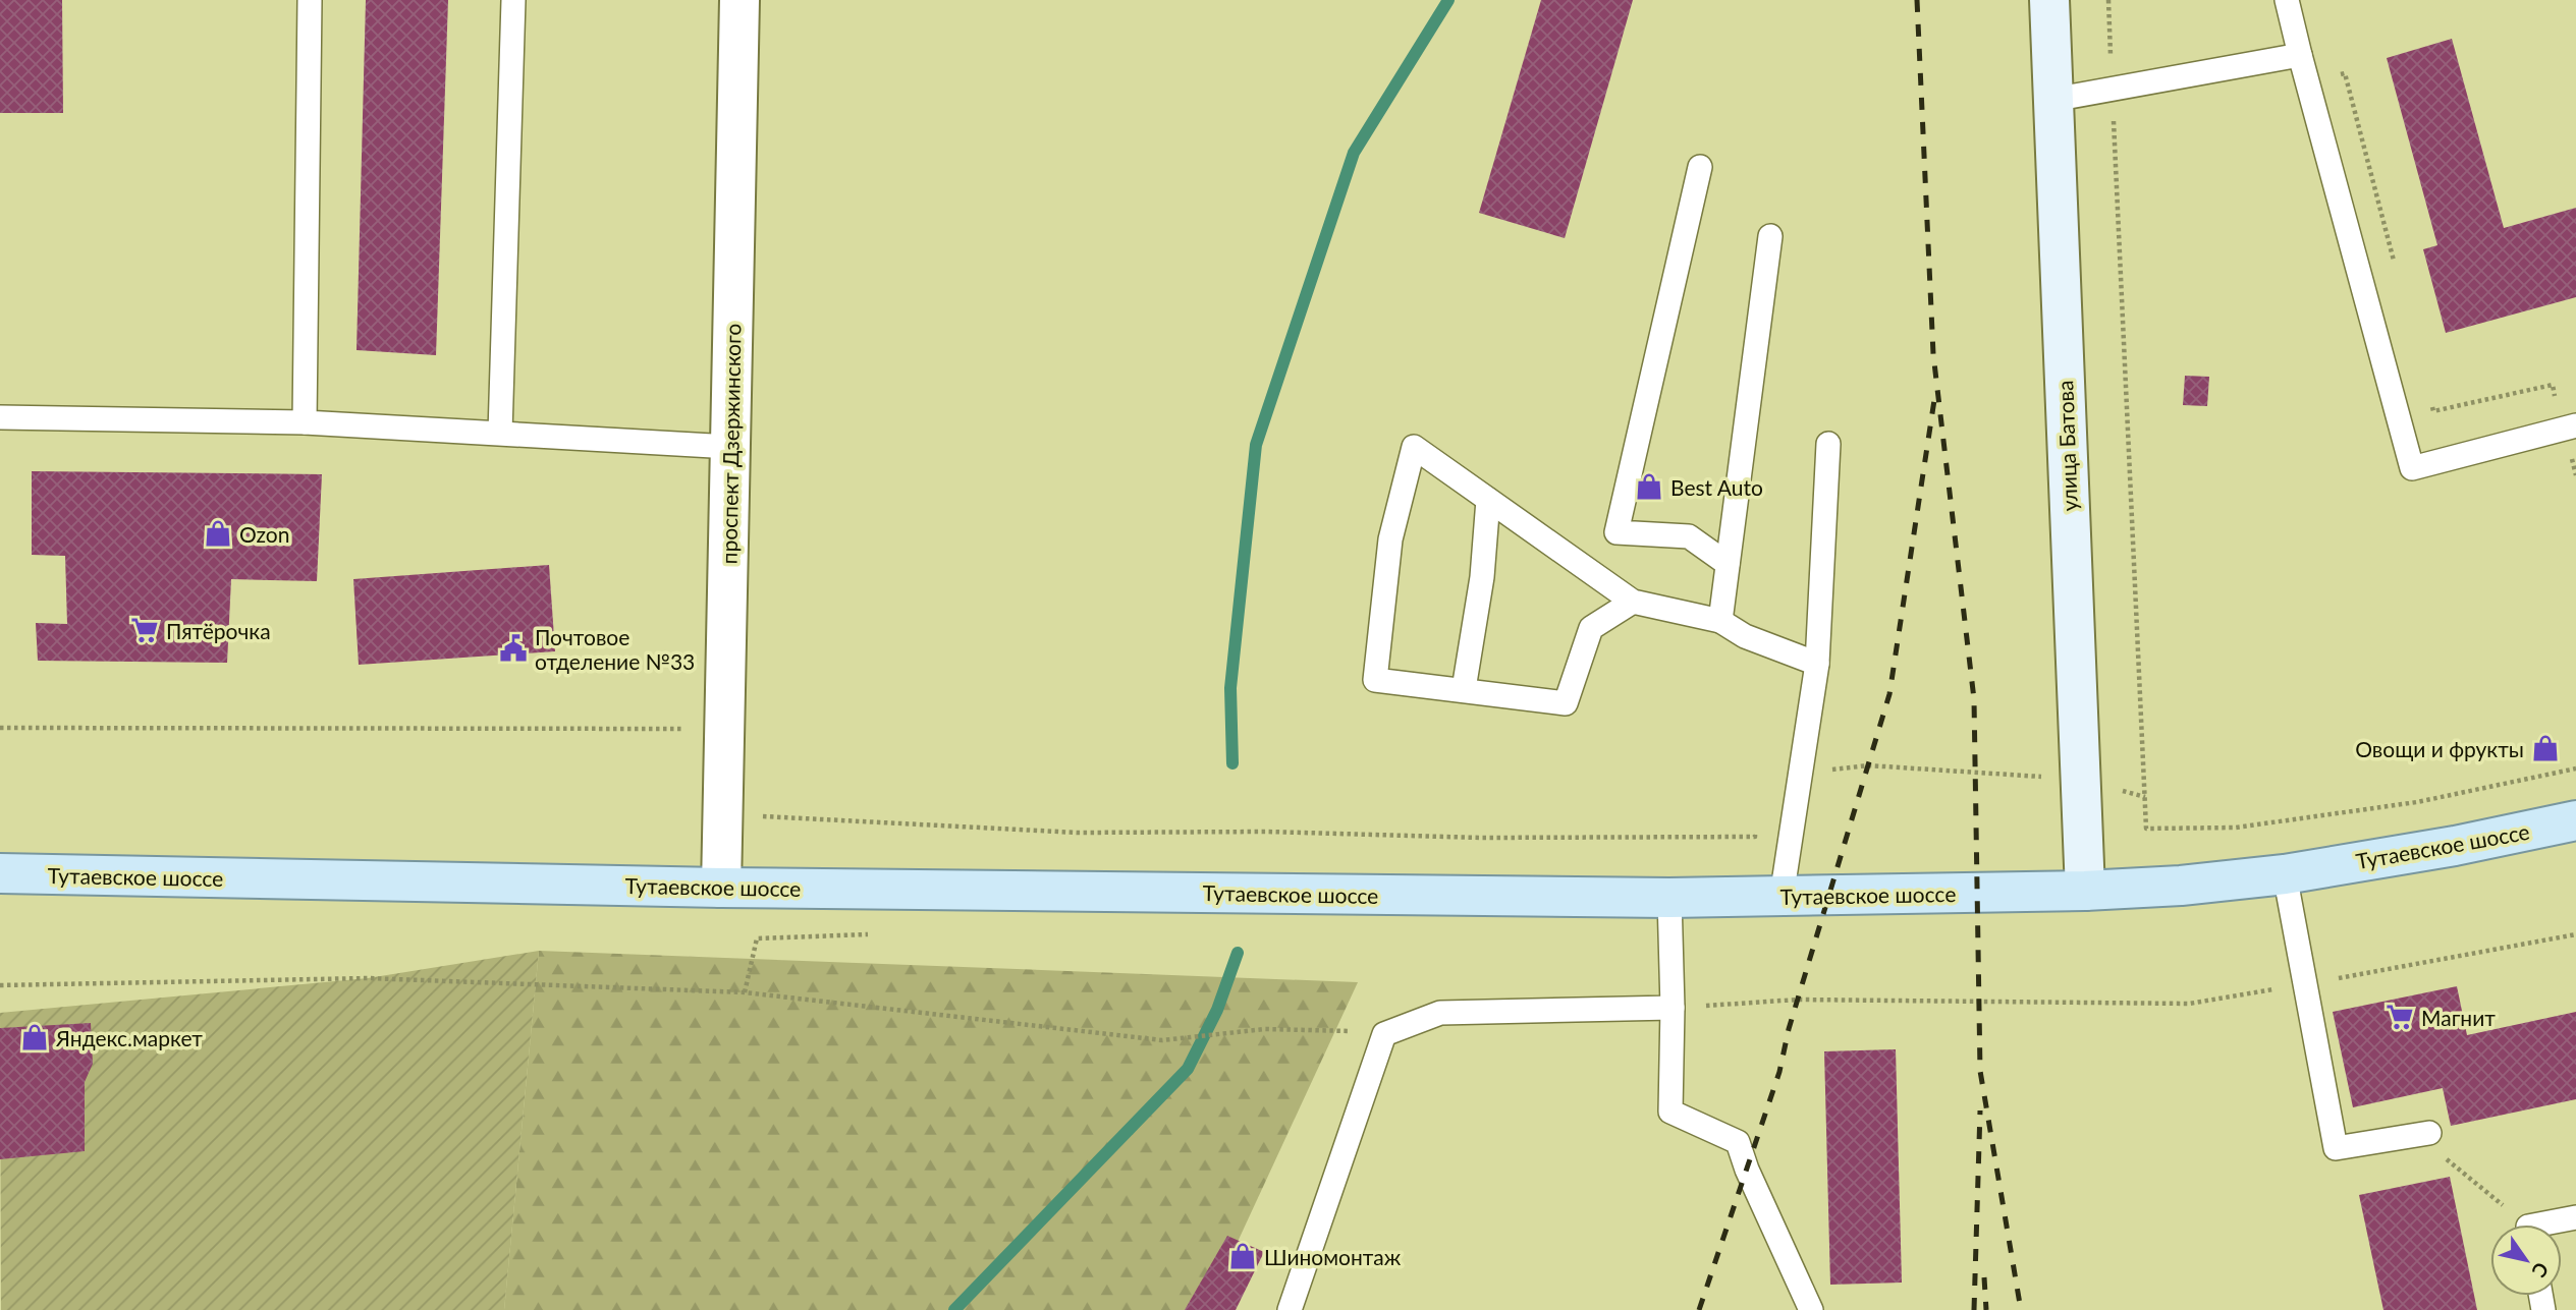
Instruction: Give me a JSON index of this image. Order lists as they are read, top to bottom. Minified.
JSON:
{"streets":{"main road":["Тутаевское шоссе"],"street":["проспект Дзержинского","улица Батова"]},"crossings":[["проспект Дзержинского","Тутаевское шоссе"],["улица Батова","Тутаевское шоссе"]],"places":{"shop":["Best Auto","Ozon","Овощи и фрукты","Яндекс.маркет","Шиномонтаж"],"supermarket":["Пятёрочка","Магнит"],"public building":["Почтовое отделение №33"]},"north":"bottom right"}
